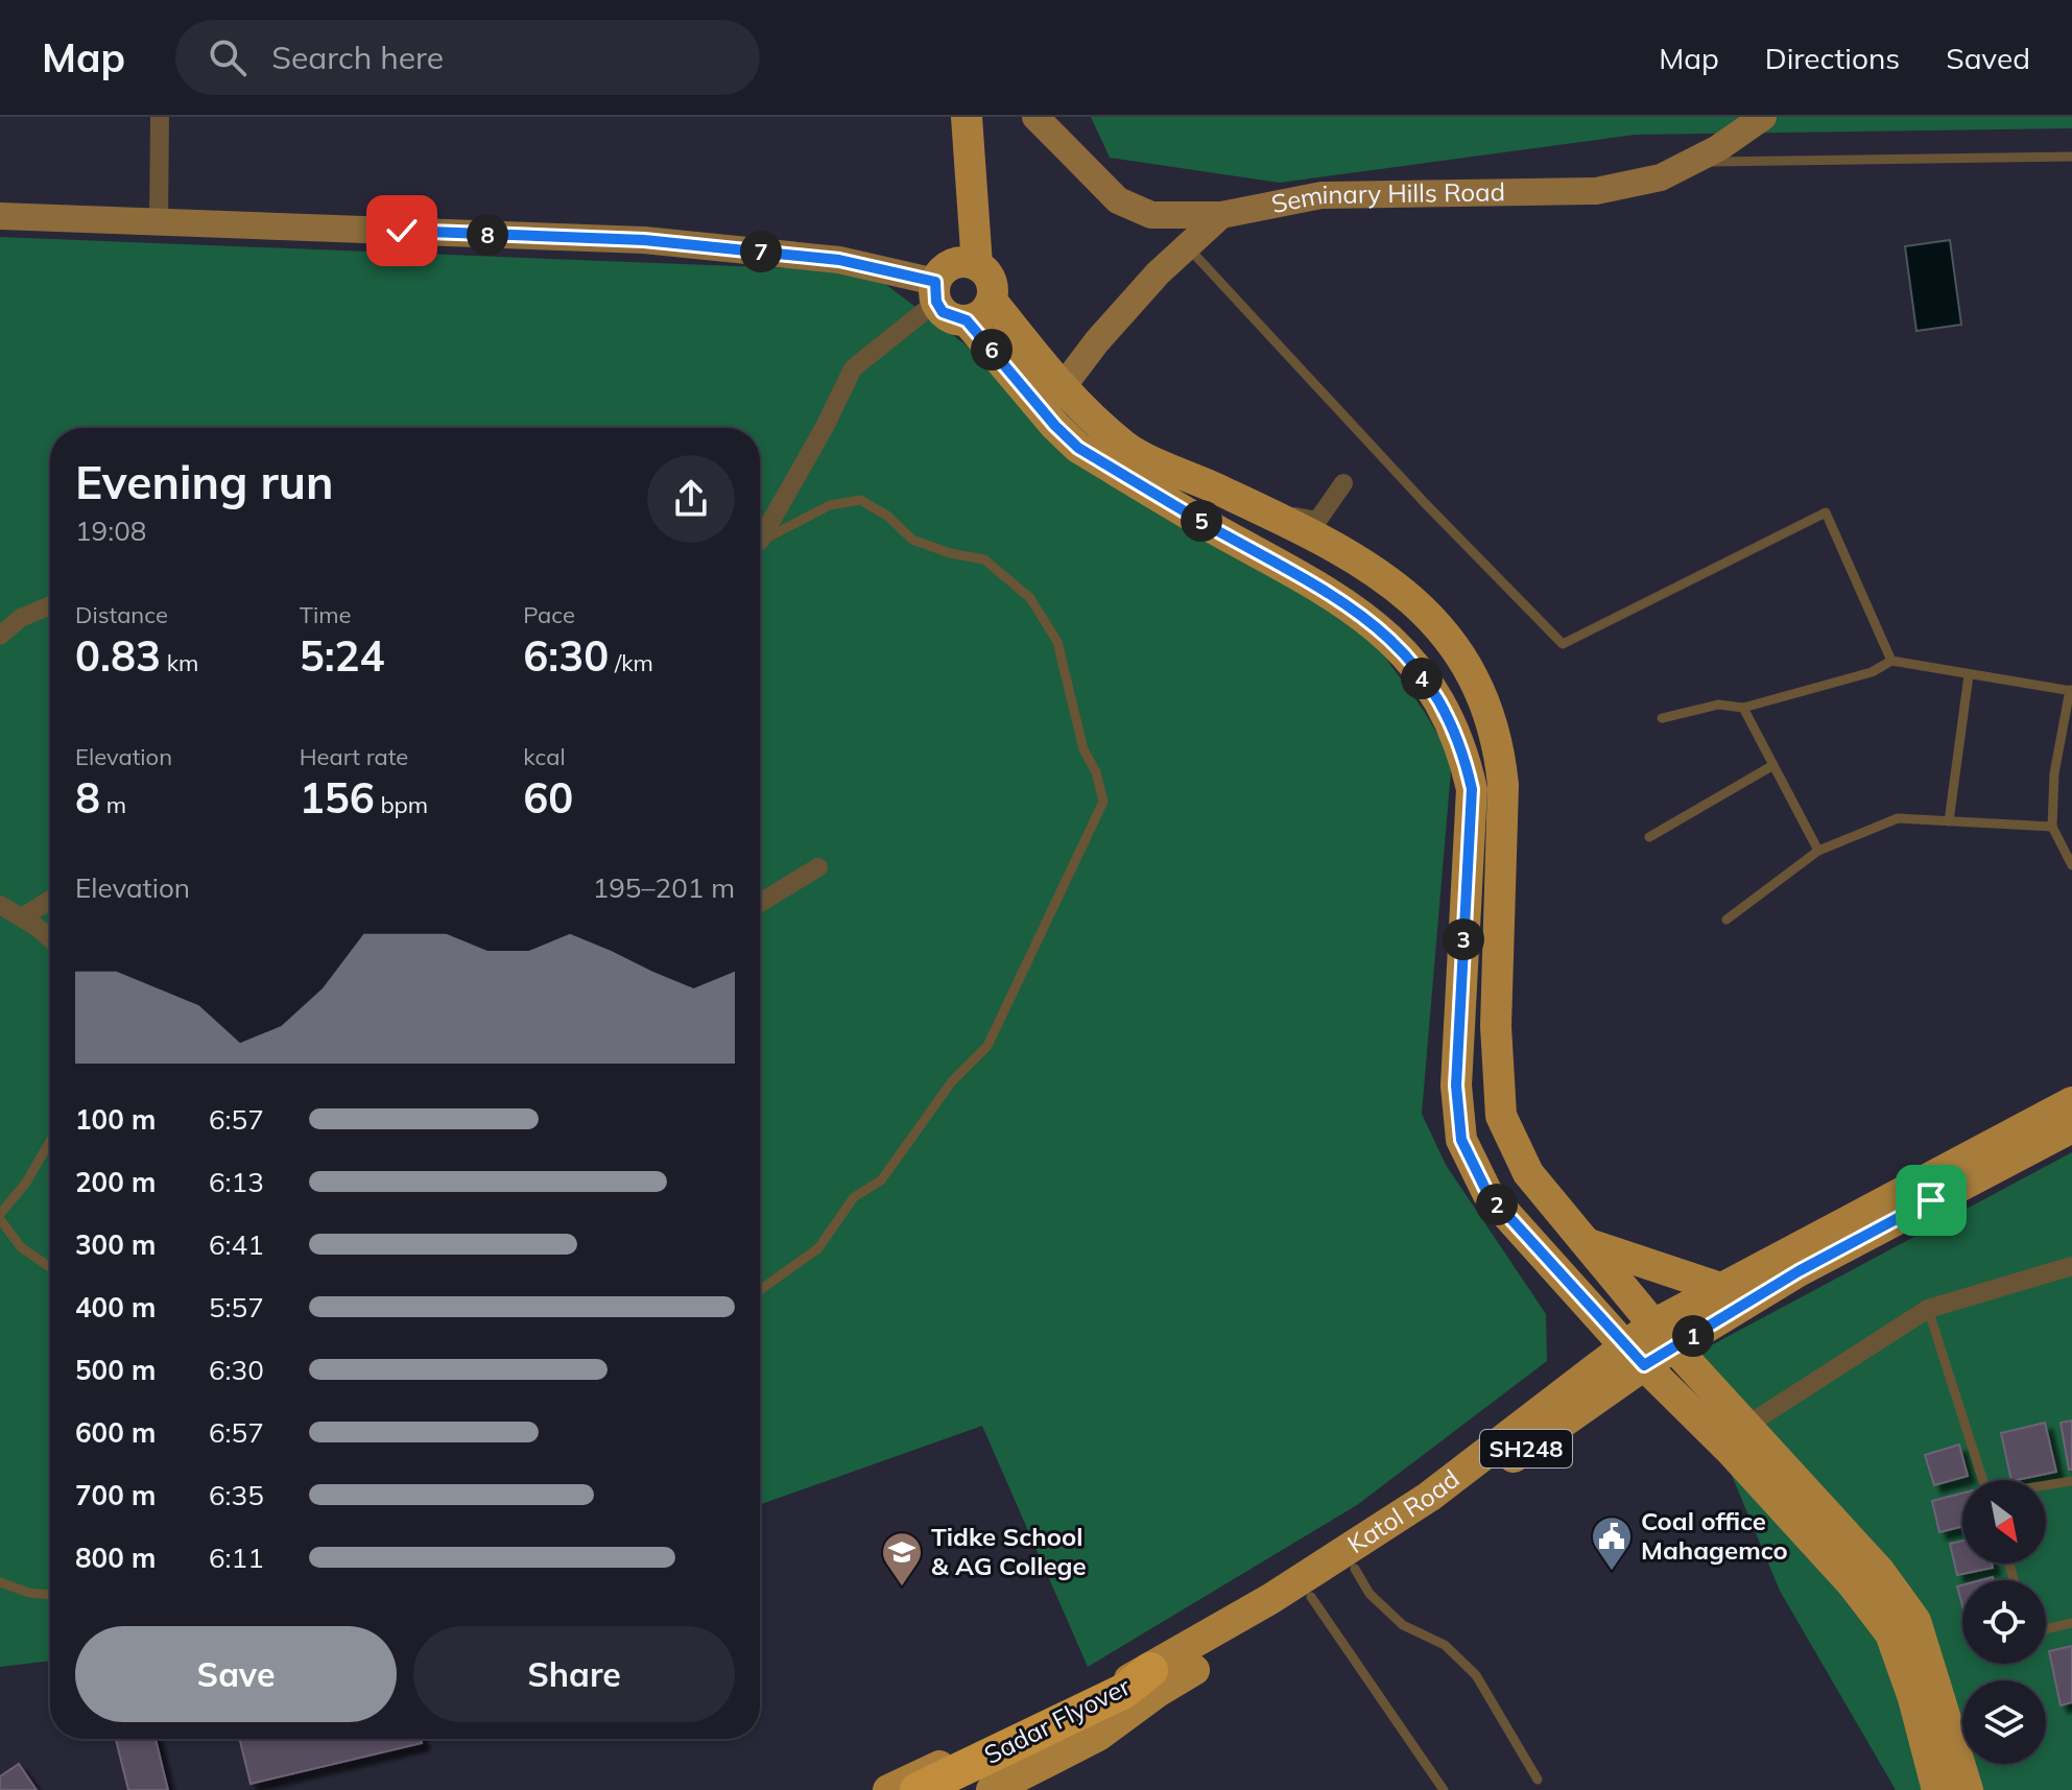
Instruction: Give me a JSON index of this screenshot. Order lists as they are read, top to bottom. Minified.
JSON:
{"streets":{"highway":["Sadar Flyover"],"main road":["SH248","Katol Road"],"street":["Seminary Hills Road"]},"crossings":[["Katol Road","Sadar Flyover"]],"places":{"public building":["Coal office Mahagemco"],"school or university":["Tidke School & AG College"]},"north":"bottom right","page":{"header":"Map","search":"Search here","nav":["Map","Directions","Saved"],"pins":["8","7","6","5","4","3","2","1"],"heading":["Evening run","19:08"],"stats":[["Distance","0.83 km"],["Time","5:24"],["Pace","6:30 /km"],["Elevation","8 m"],["Heart rate","156 bpm"],["kcal","60"]],"chart":["Elevation","195–201 m"],"list":[{"name":"100 m","note":"6:57"},{"name":"200 m","note":"6:13"},{"name":"300 m","note":"6:41"},{"name":"400 m","note":"5:57"},{"name":"500 m","note":"6:30"},{"name":"600 m","note":"6:57"},{"name":"700 m","note":"6:35"},{"name":"800 m","note":"6:11"}],"buttons":["Save","Share"]}}
